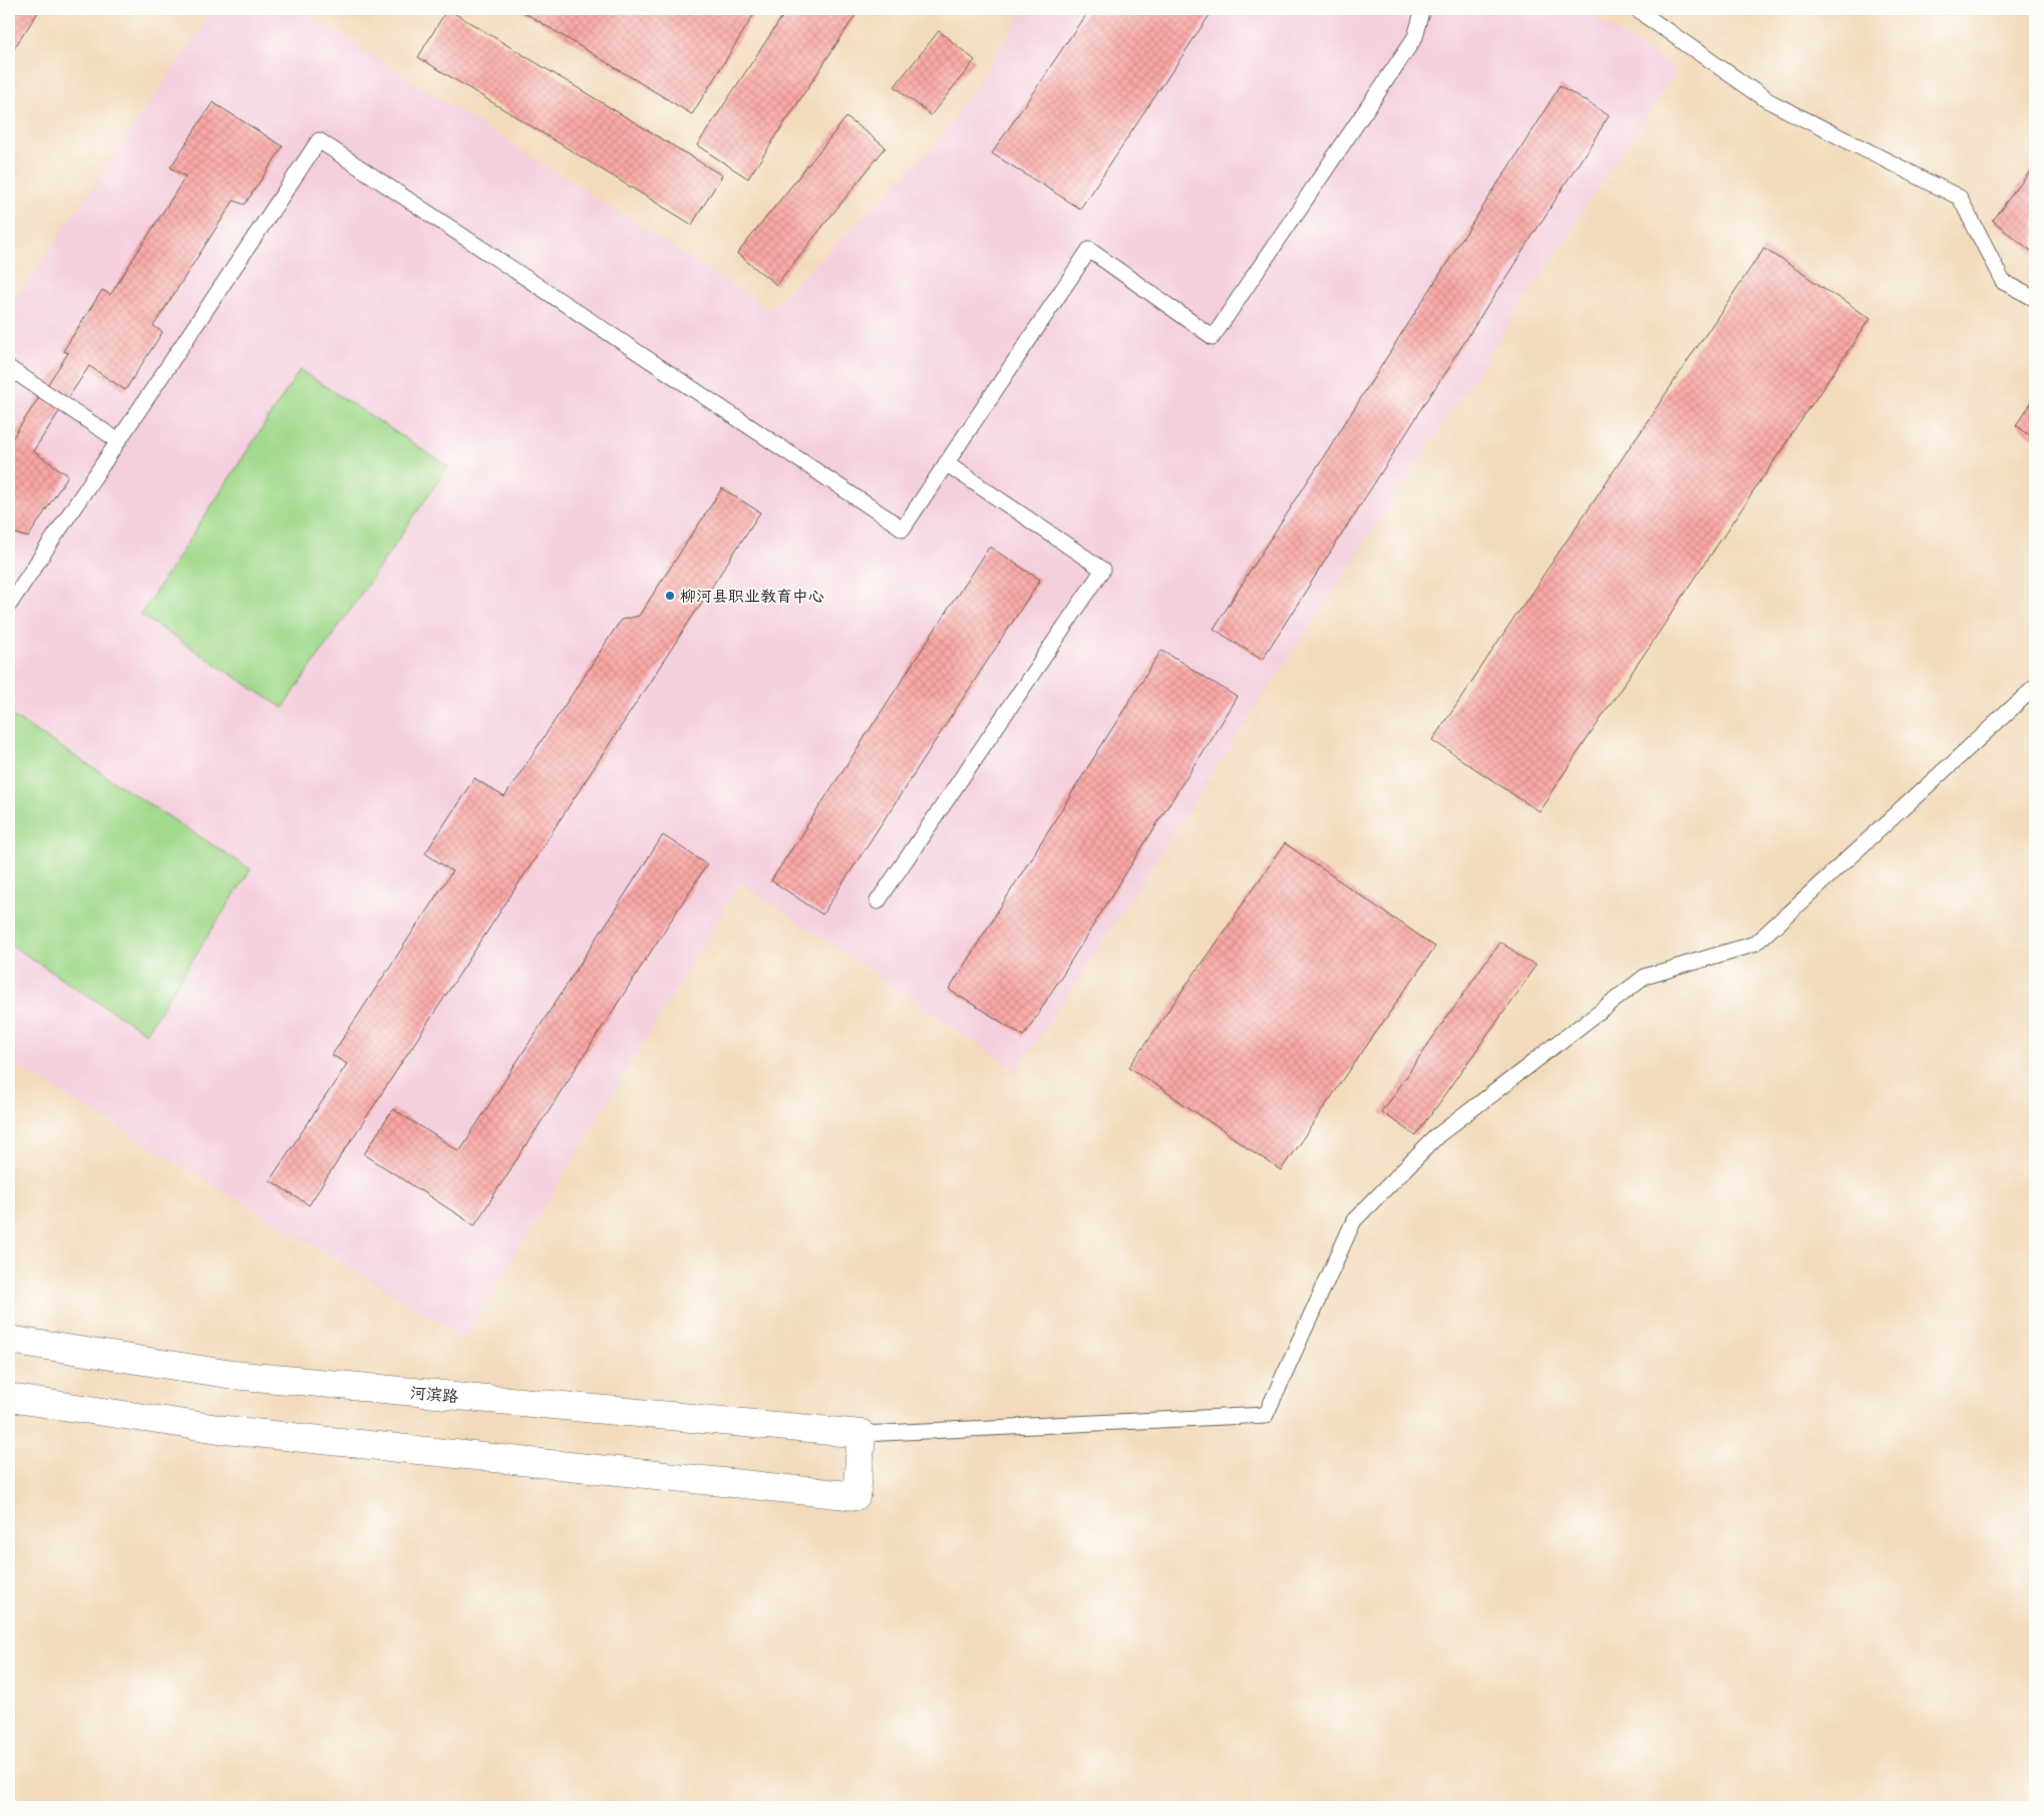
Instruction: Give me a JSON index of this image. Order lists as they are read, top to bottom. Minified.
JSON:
{"streets":{"street":["河滨路"]},"places":["柳河县职业教育中心"]}
